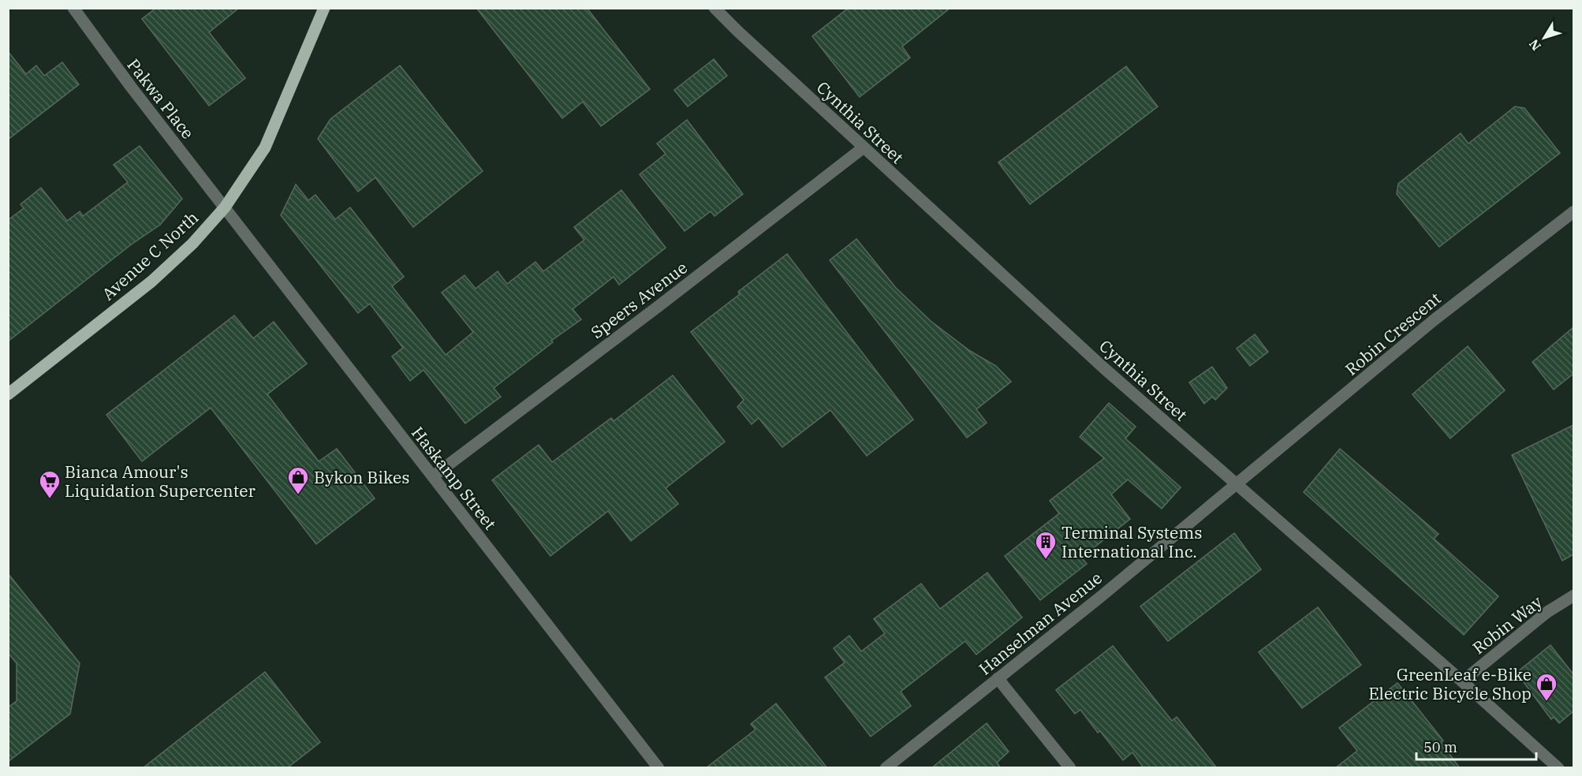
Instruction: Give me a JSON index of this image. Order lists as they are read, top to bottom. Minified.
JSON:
{"streets":{"main road":["Avenue C North"],"street":["Pakwa Place","Cynthia Street","Speers Avenue","Robin Crescent","Haskamp Street","Hanselman Avenue","Robin Way"]},"crossings":[["Pakwa Place","Avenue C North"],["Pakwa Place","Haskamp Street"],["Cynthia Street","Speers Avenue"],["Cynthia Street","Robin Crescent"],["Cynthia Street","Hanselman Avenue"],["Cynthia Street","Robin Way"],["Avenue C North","Haskamp Street"],["Speers Avenue","Haskamp Street"],["Robin Crescent","Hanselman Avenue"]],"places":{"shop":["Bykon Bikes","GreenLeaf e-Bike Electric Bicycle Shop"],"supermarket":["Bianca Amour's Liquidation Supercenter"],"building":["Terminal Systems International Inc."]},"scale_bar":"50 m","north":"bottom left"}
